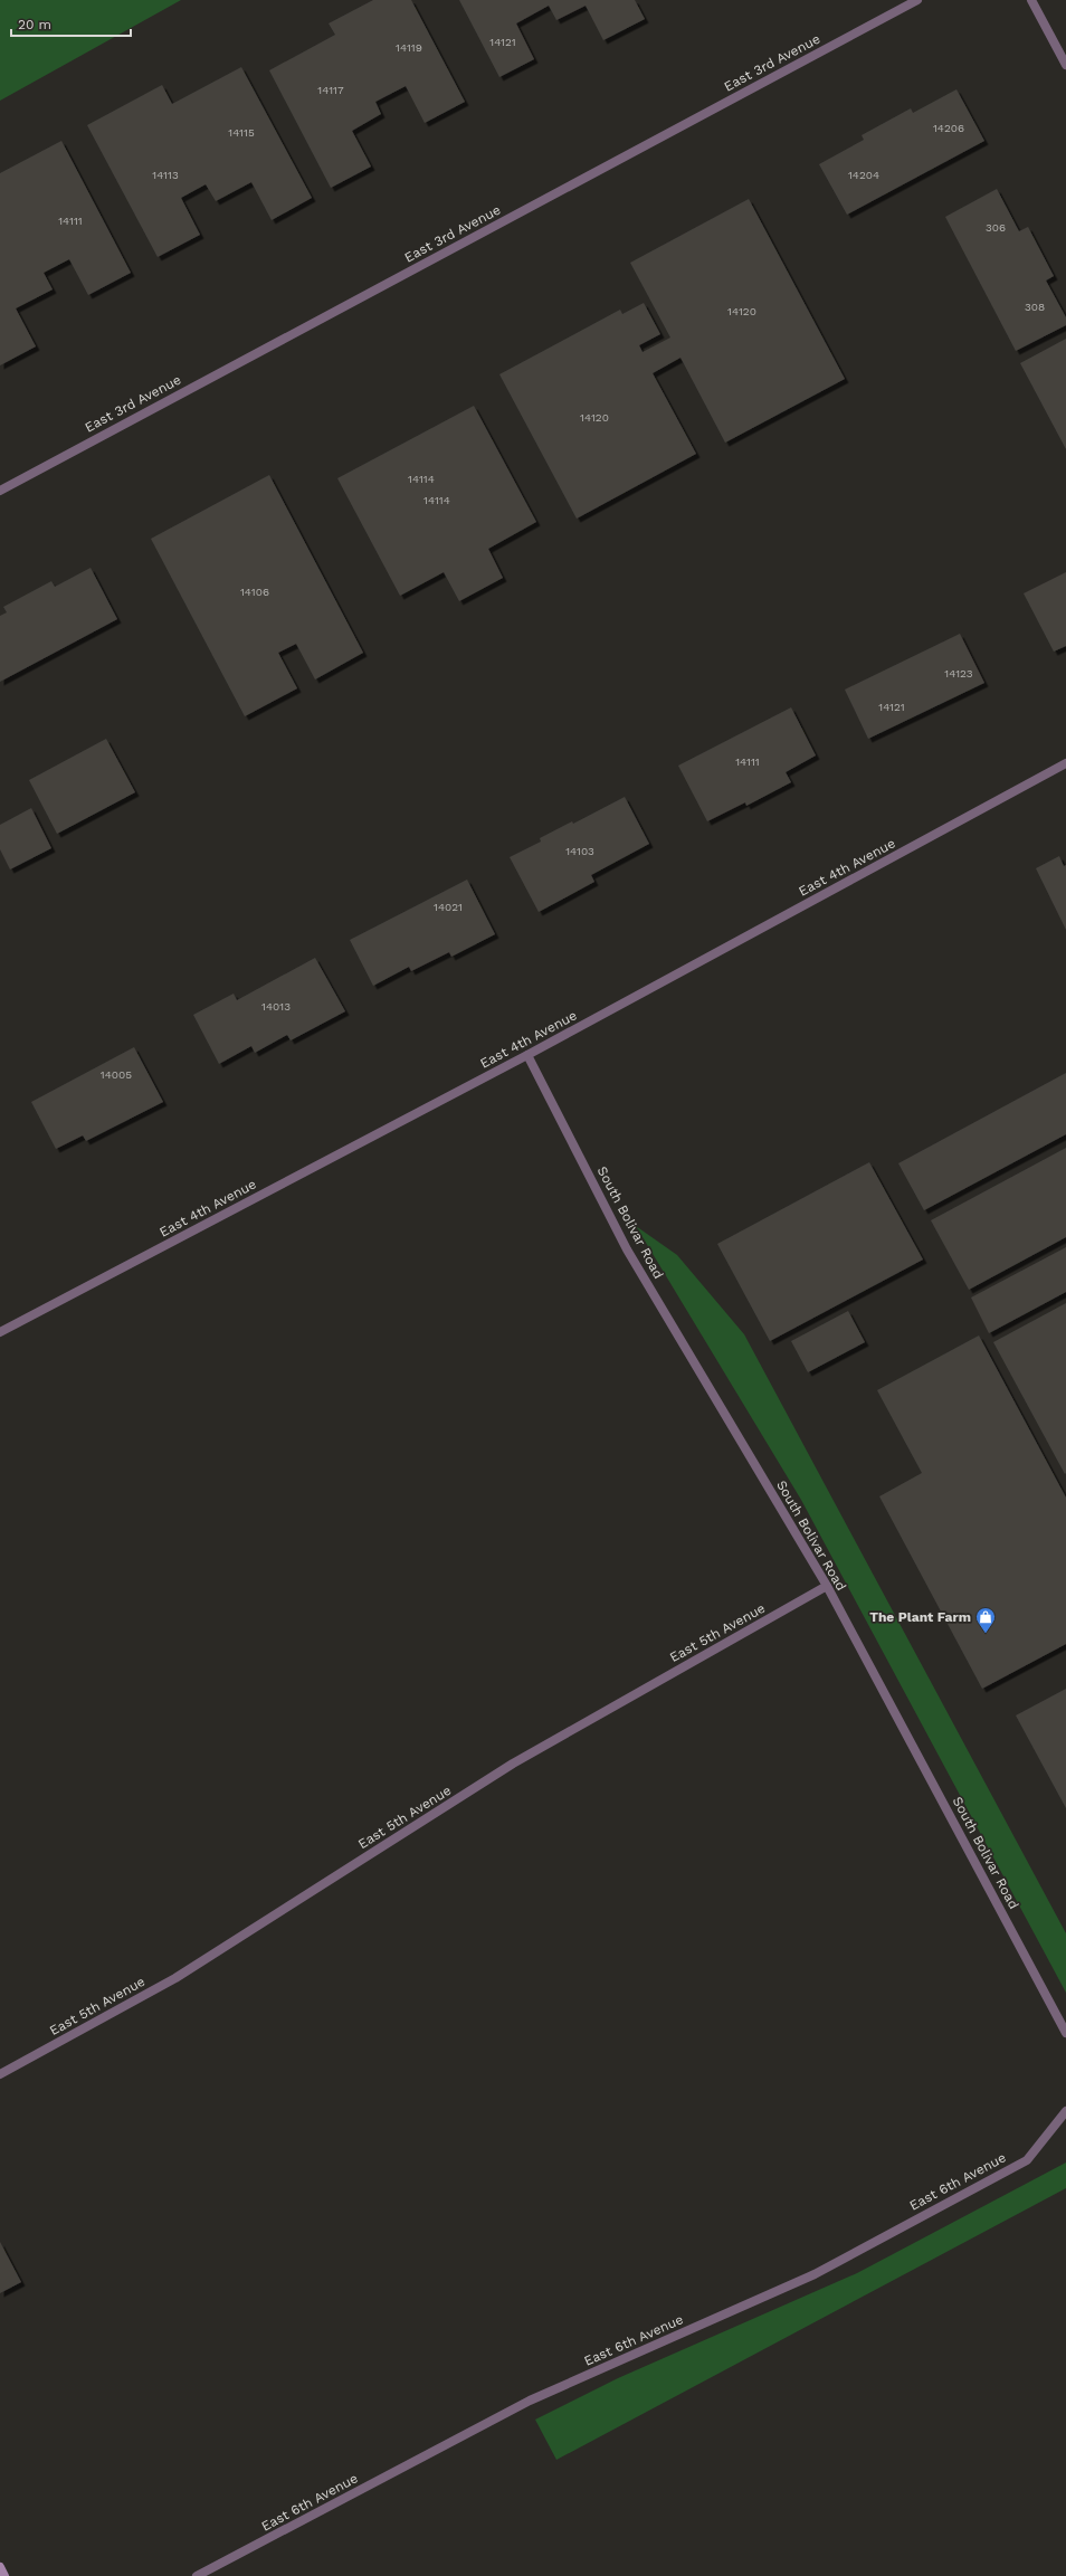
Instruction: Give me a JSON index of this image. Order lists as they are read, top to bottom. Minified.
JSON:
{"streets":{"street":["East 3rd Avenue","East 4th Avenue","South Bolivar Road","East 5th Avenue","East 6th Avenue"]},"crossings":[["East 4th Avenue","South Bolivar Road"],["South Bolivar Road","East 5th Avenue"]],"places":{"shop":["The Plant Farm"]},"house_numbers":["14121","14119","14117","14206","14115","14113","14204","14111","306","308","14120","14120","14114","14114","14106","14123","14121","14111","14103","14021","14013","14005"],"scale_bar":"20 m"}
